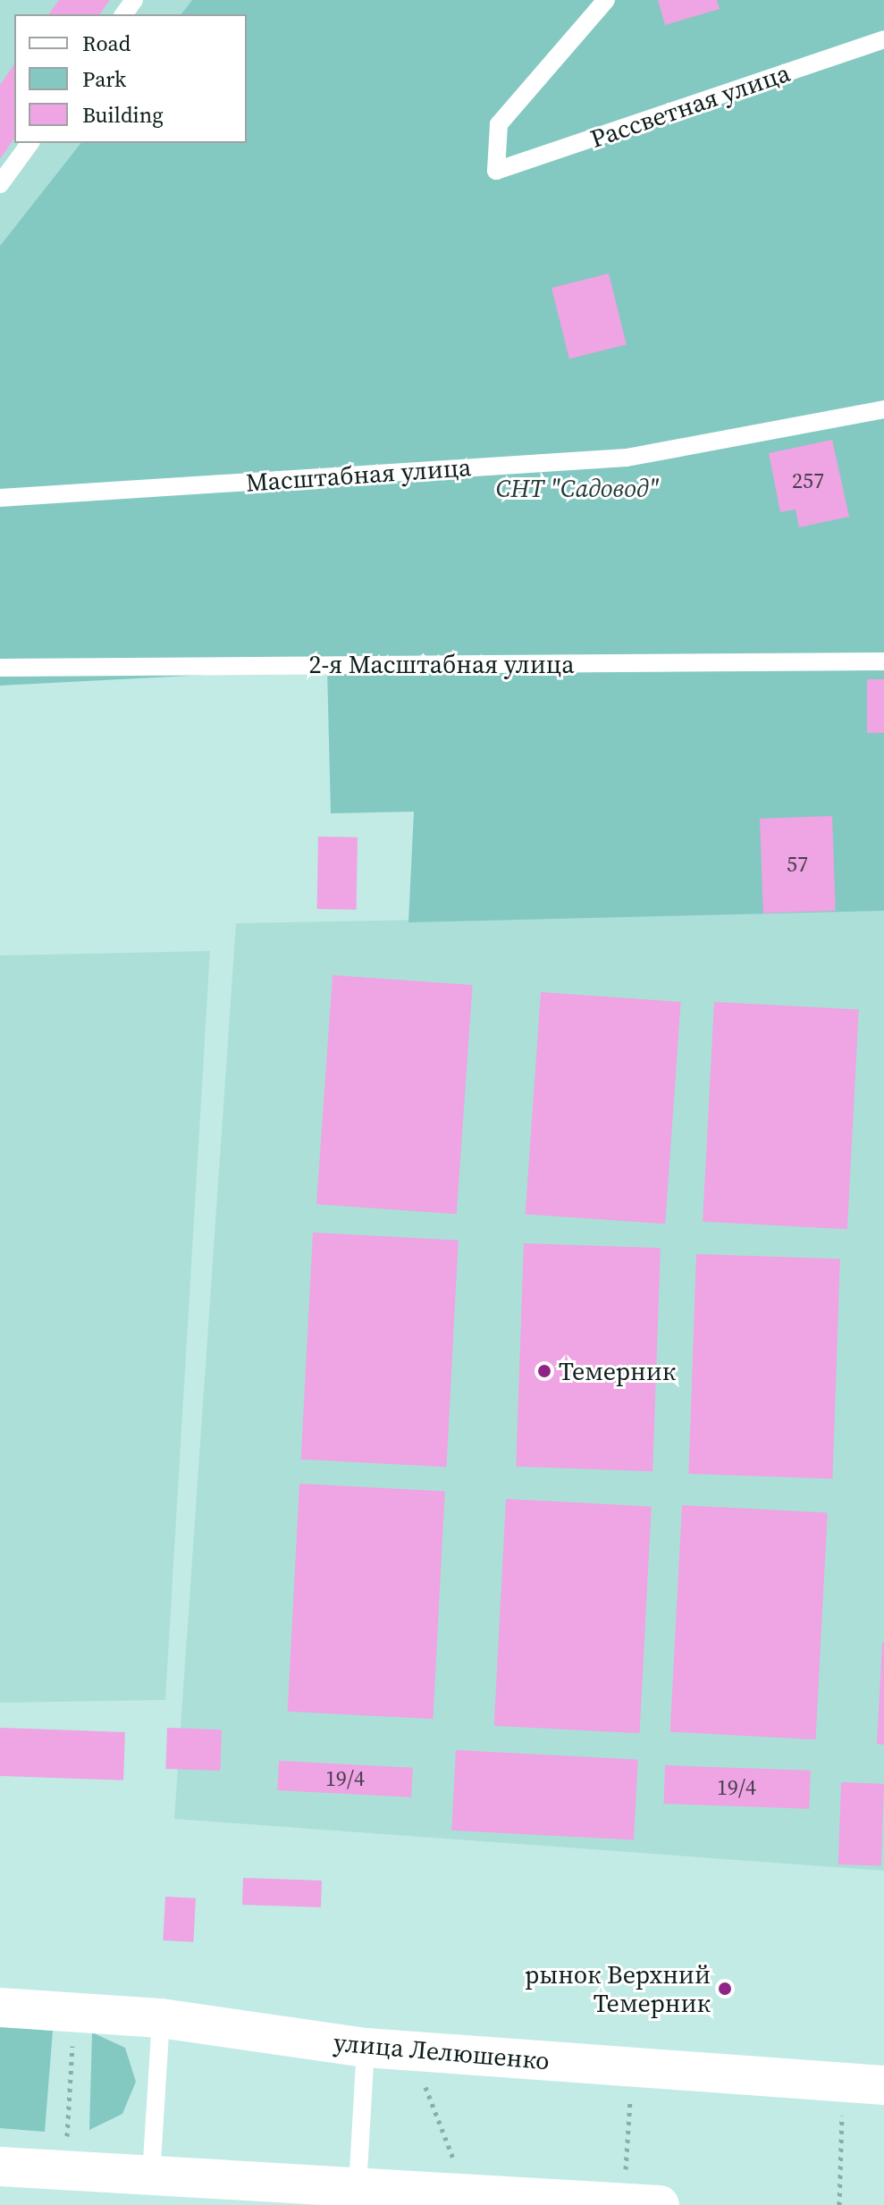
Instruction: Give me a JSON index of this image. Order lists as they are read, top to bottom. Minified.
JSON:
{"streets":{"street":["улица Лелюшенко"],"lane":["Рассветная улица","Масштабная улица","2-я Масштабная улица"]},"parks":["СНТ \"Садовод\""],"places":["Темерник","рынок Верхний Темерник"],"house_numbers":["257","57","19/4","19/4"],"legend":["Road","Park","Building"]}
